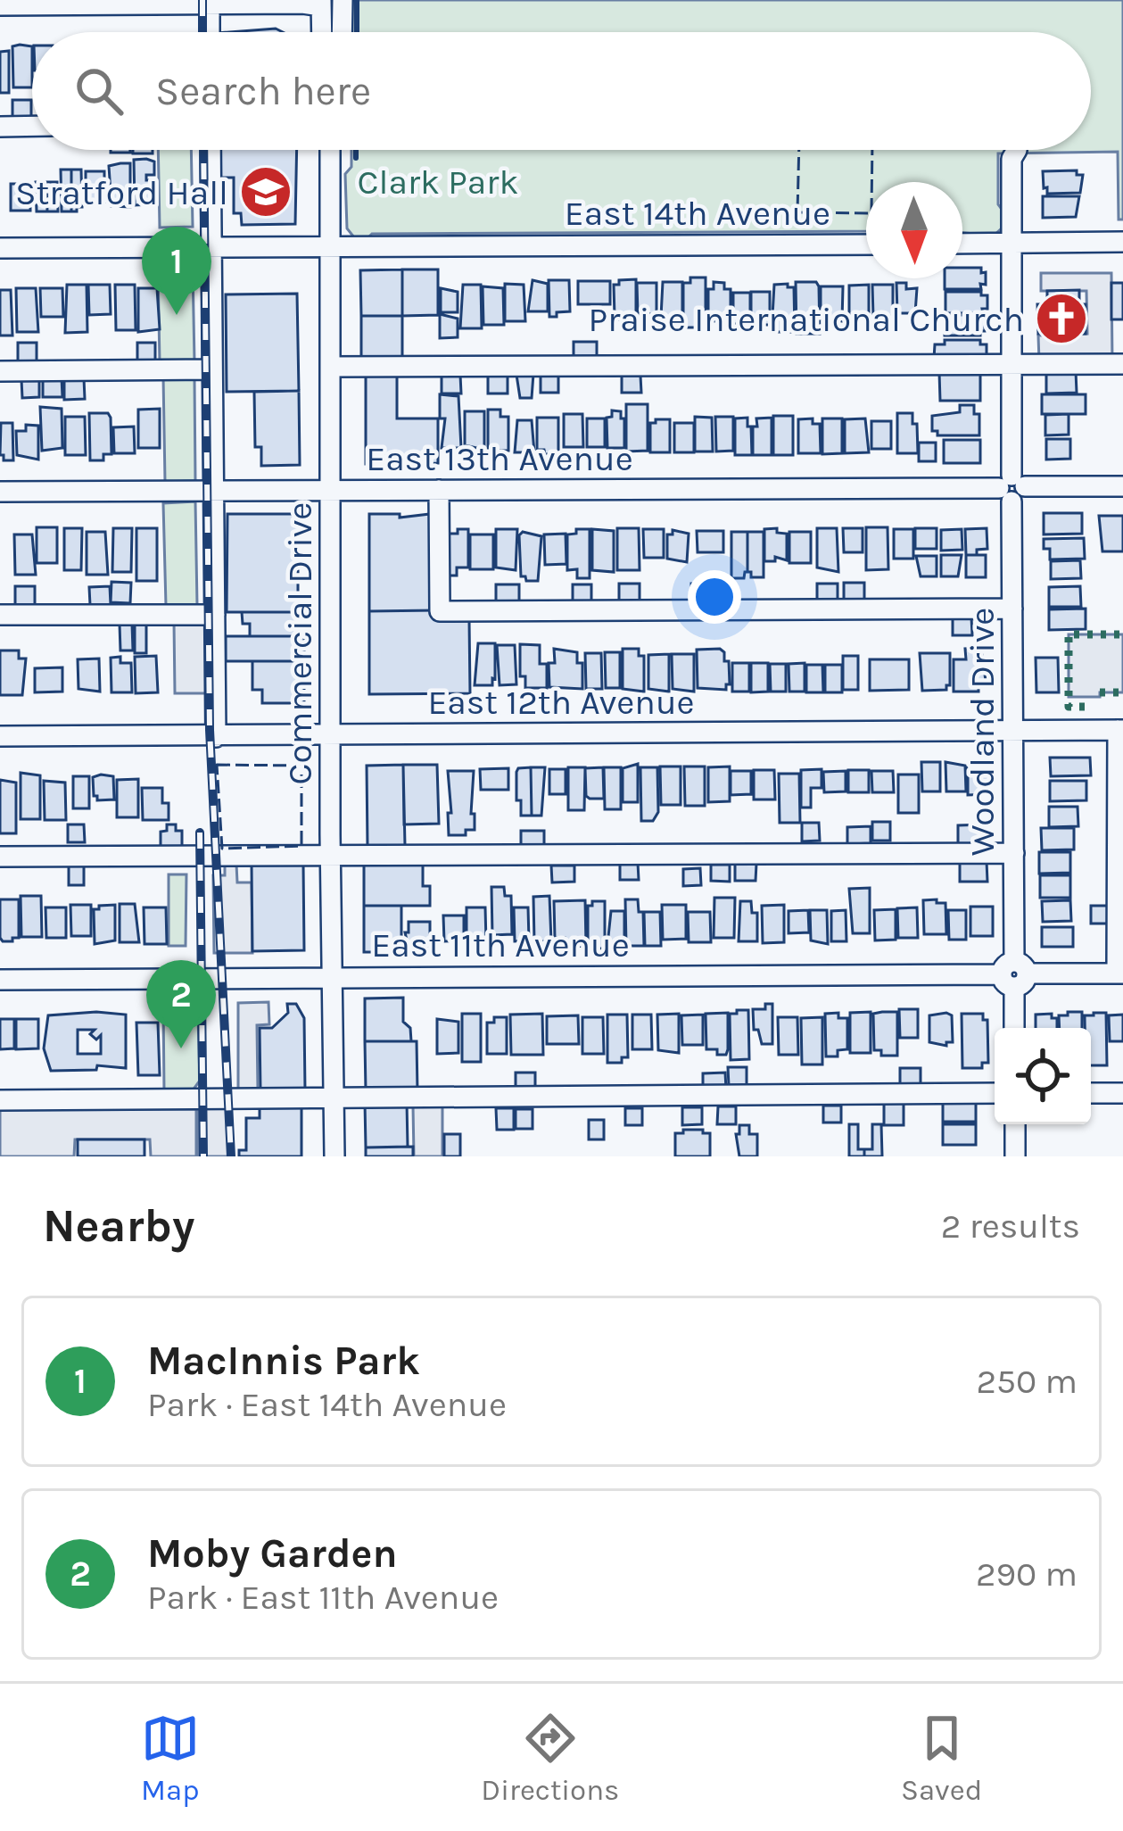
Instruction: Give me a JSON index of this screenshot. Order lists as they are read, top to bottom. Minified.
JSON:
{"streets":{"street":["East 14th Avenue","East 13th Avenue","Commercial Drive","East 12th Avenue","Woodland Drive","East 11th Avenue"]},"crossings":[["East 14th Avenue","Commercial Drive"],["East 13th Avenue","Commercial Drive"],["East 13th Avenue","Woodland Drive"],["Commercial Drive","East 12th Avenue"],["Commercial Drive","East 11th Avenue"],["East 12th Avenue","Woodland Drive"],["Woodland Drive","East 11th Avenue"]],"parks":["Clark Park"],"places":{"school or university":["Stratford Hall"],"church":["Praise International Church"]},"north":"bottom","page":{"search":"Search here","pins":["1","2"],"heading":["Nearby","2 results"],"list":[{"mark":"1","name":"MacInnis Park","note":"Park · East 14th Avenue","value":"250 m"},{"mark":"2","name":"Moby Garden","note":"Park · East 11th Avenue","value":"290 m"}],"nav":["Map","Directions","Saved"]}}
